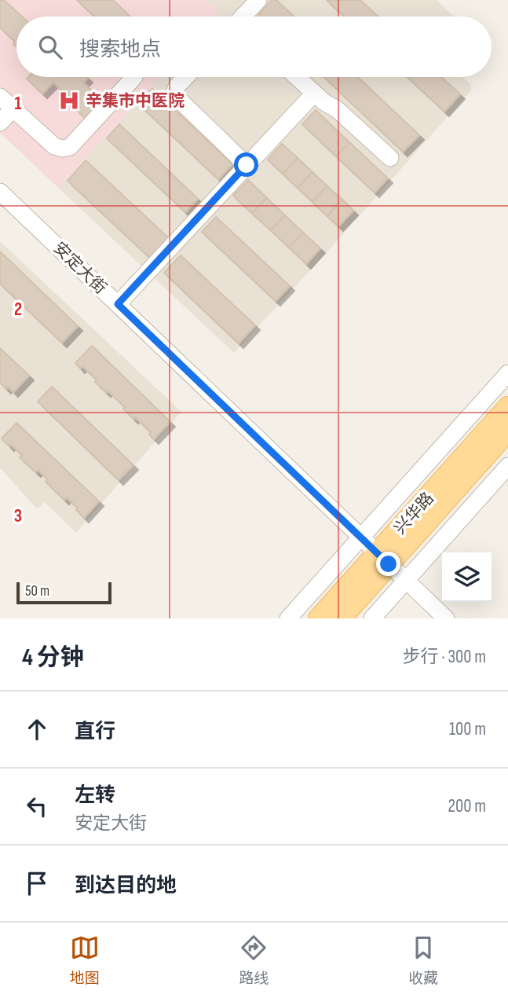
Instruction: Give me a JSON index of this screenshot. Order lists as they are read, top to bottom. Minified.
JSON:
{"streets":{"main road":["兴华路"],"street":["安定大街"]},"crossings":[["安定大街","兴华路"]],"places":{"hospital":["辛集市中医院"]},"scale_bar":"50 m","page":{"search":"搜索地点","scale":"50 m","heading":["4 分钟","步行 · 300 m"],"list":[["直行","100 m"],["左转","安定大街","200 m"],"到达目的地"],"nav":["地图","路线","收藏"]},"grid":{"rows":["1","2","3"]}}
